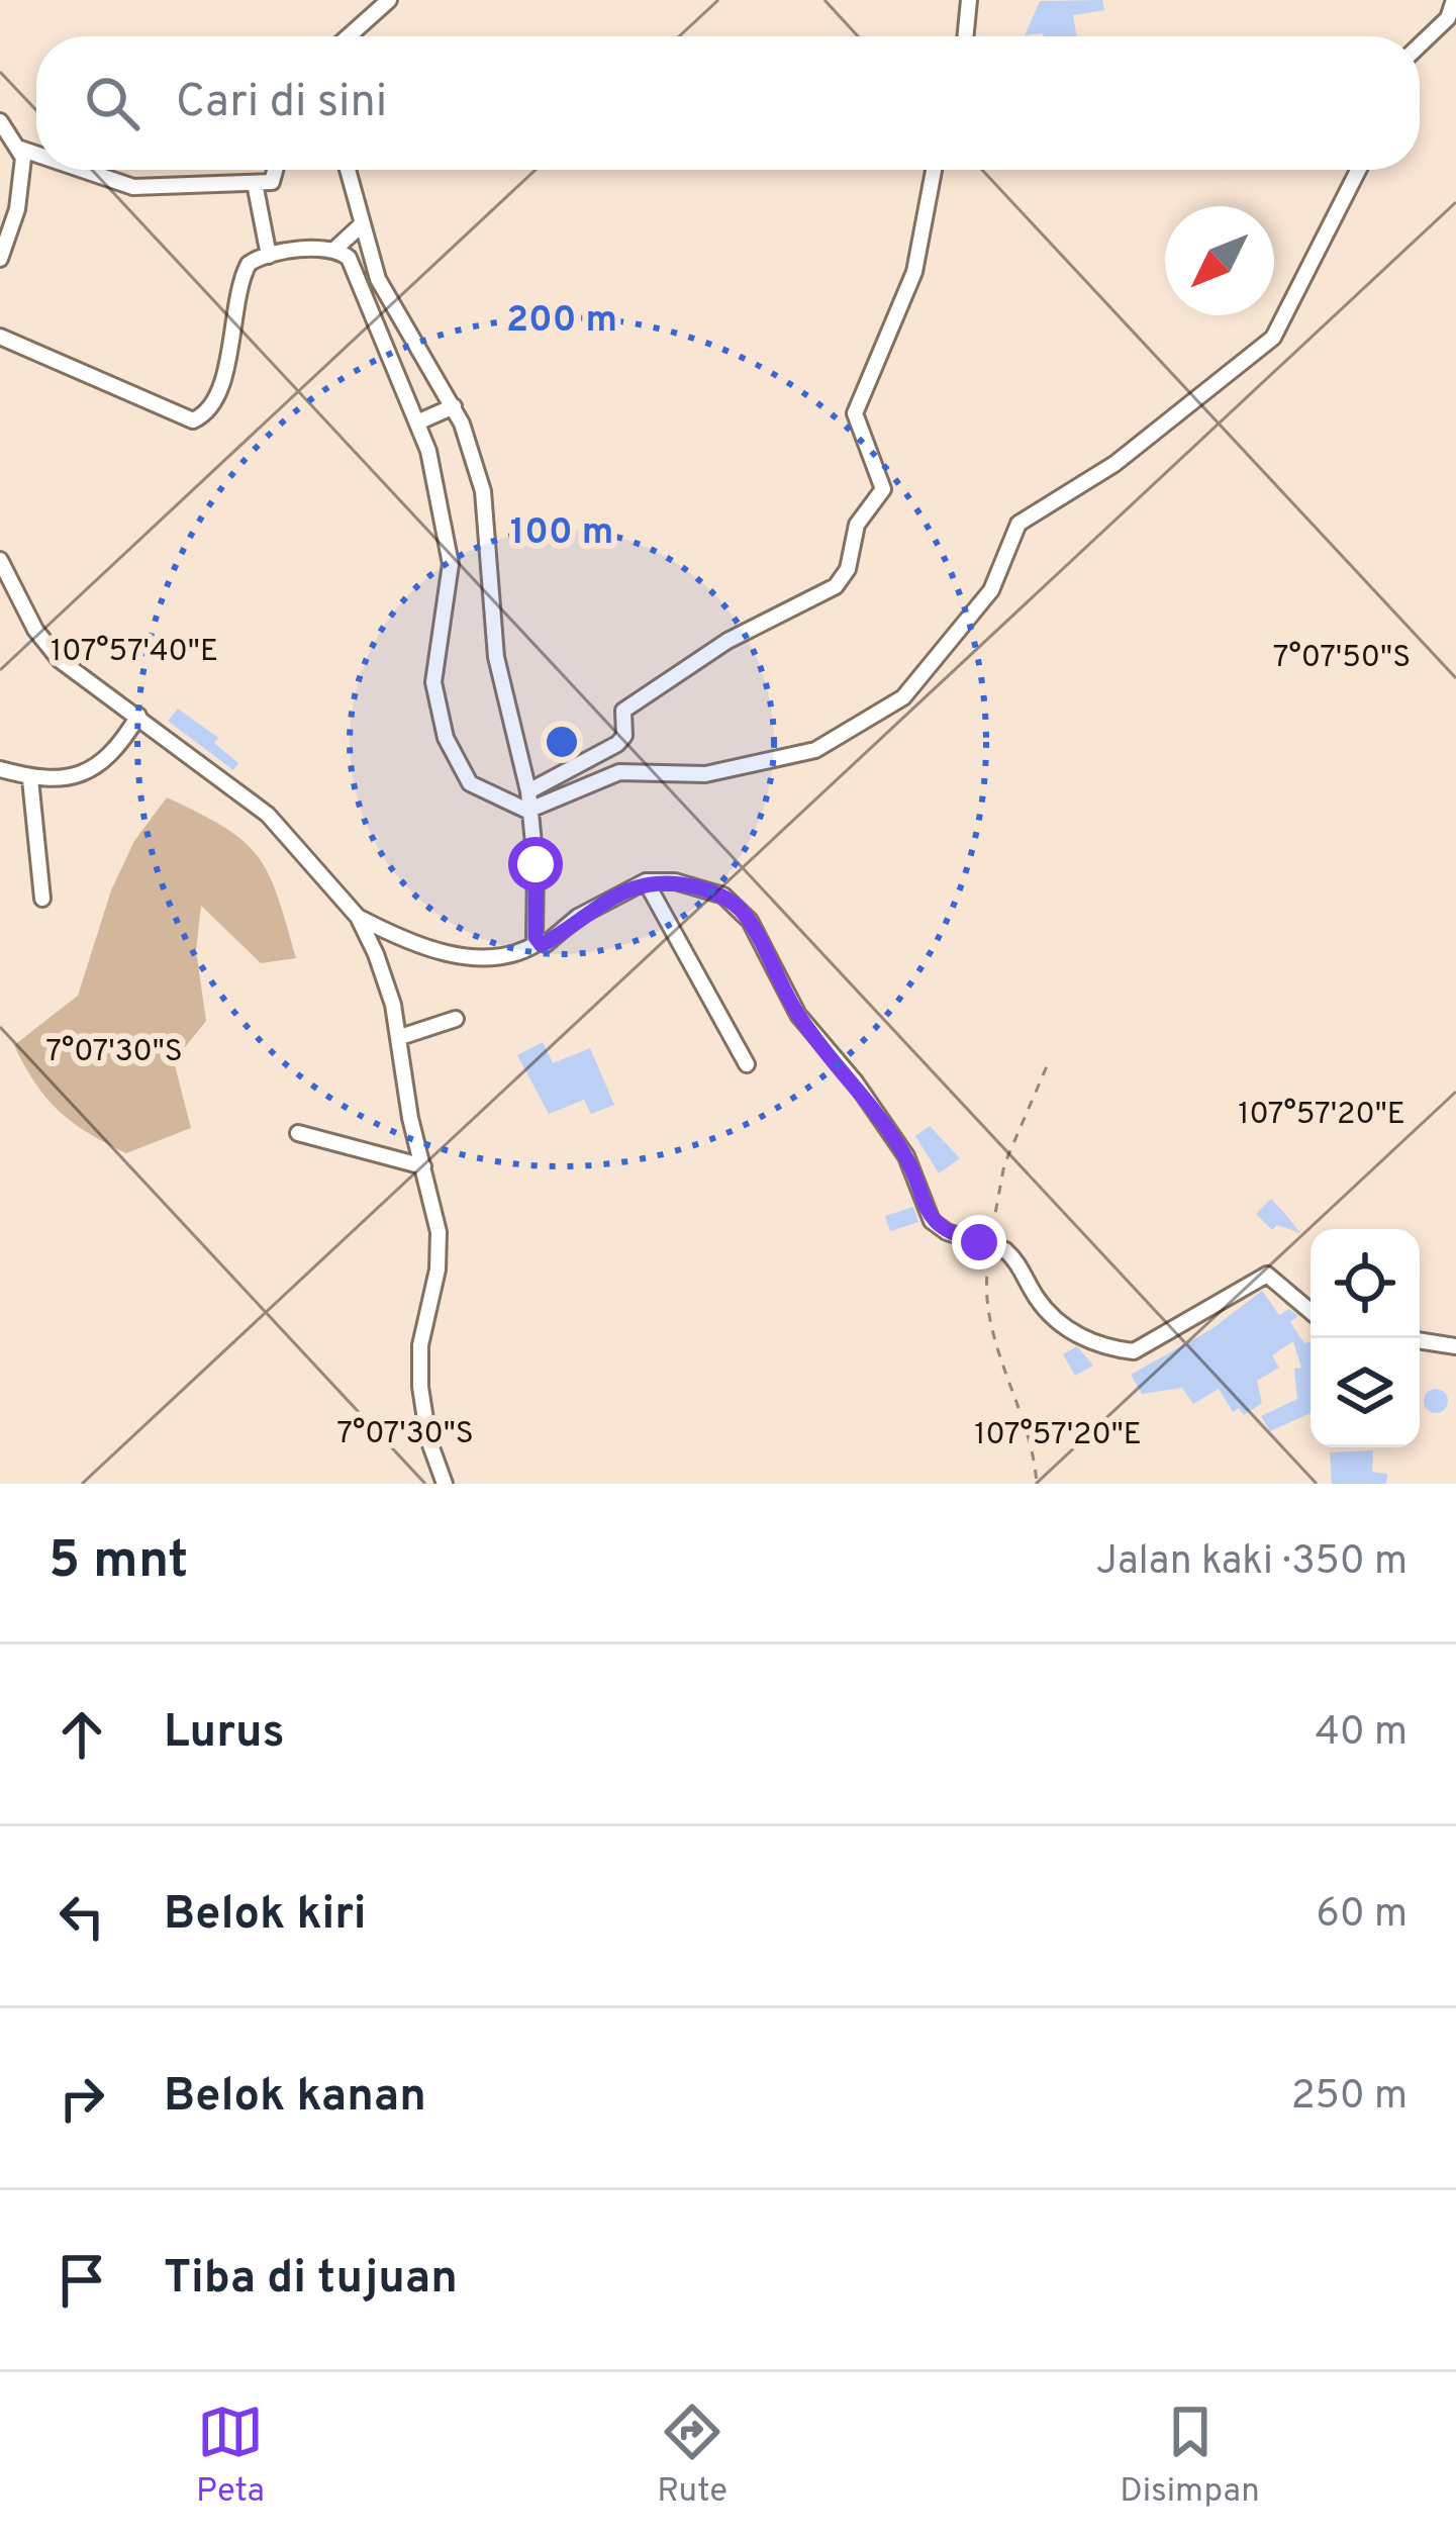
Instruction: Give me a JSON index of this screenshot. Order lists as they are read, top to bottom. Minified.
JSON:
{"north":"bottom left","page":{"search":"Cari di sini","heading":["5 mnt","Jalan kaki · 350 m"],"list":[["Lurus","40 m"],["Belok kiri","60 m"],["Belok kanan","250 m"],"Tiba di tujuan"],"nav":["Peta","Rute","Disimpan"]},"coordinates":["107°57'40\"E","7°07'50\"S","7°07'30\"S","107°57'20\"E"],"rings":["200 m","100 m"]}
